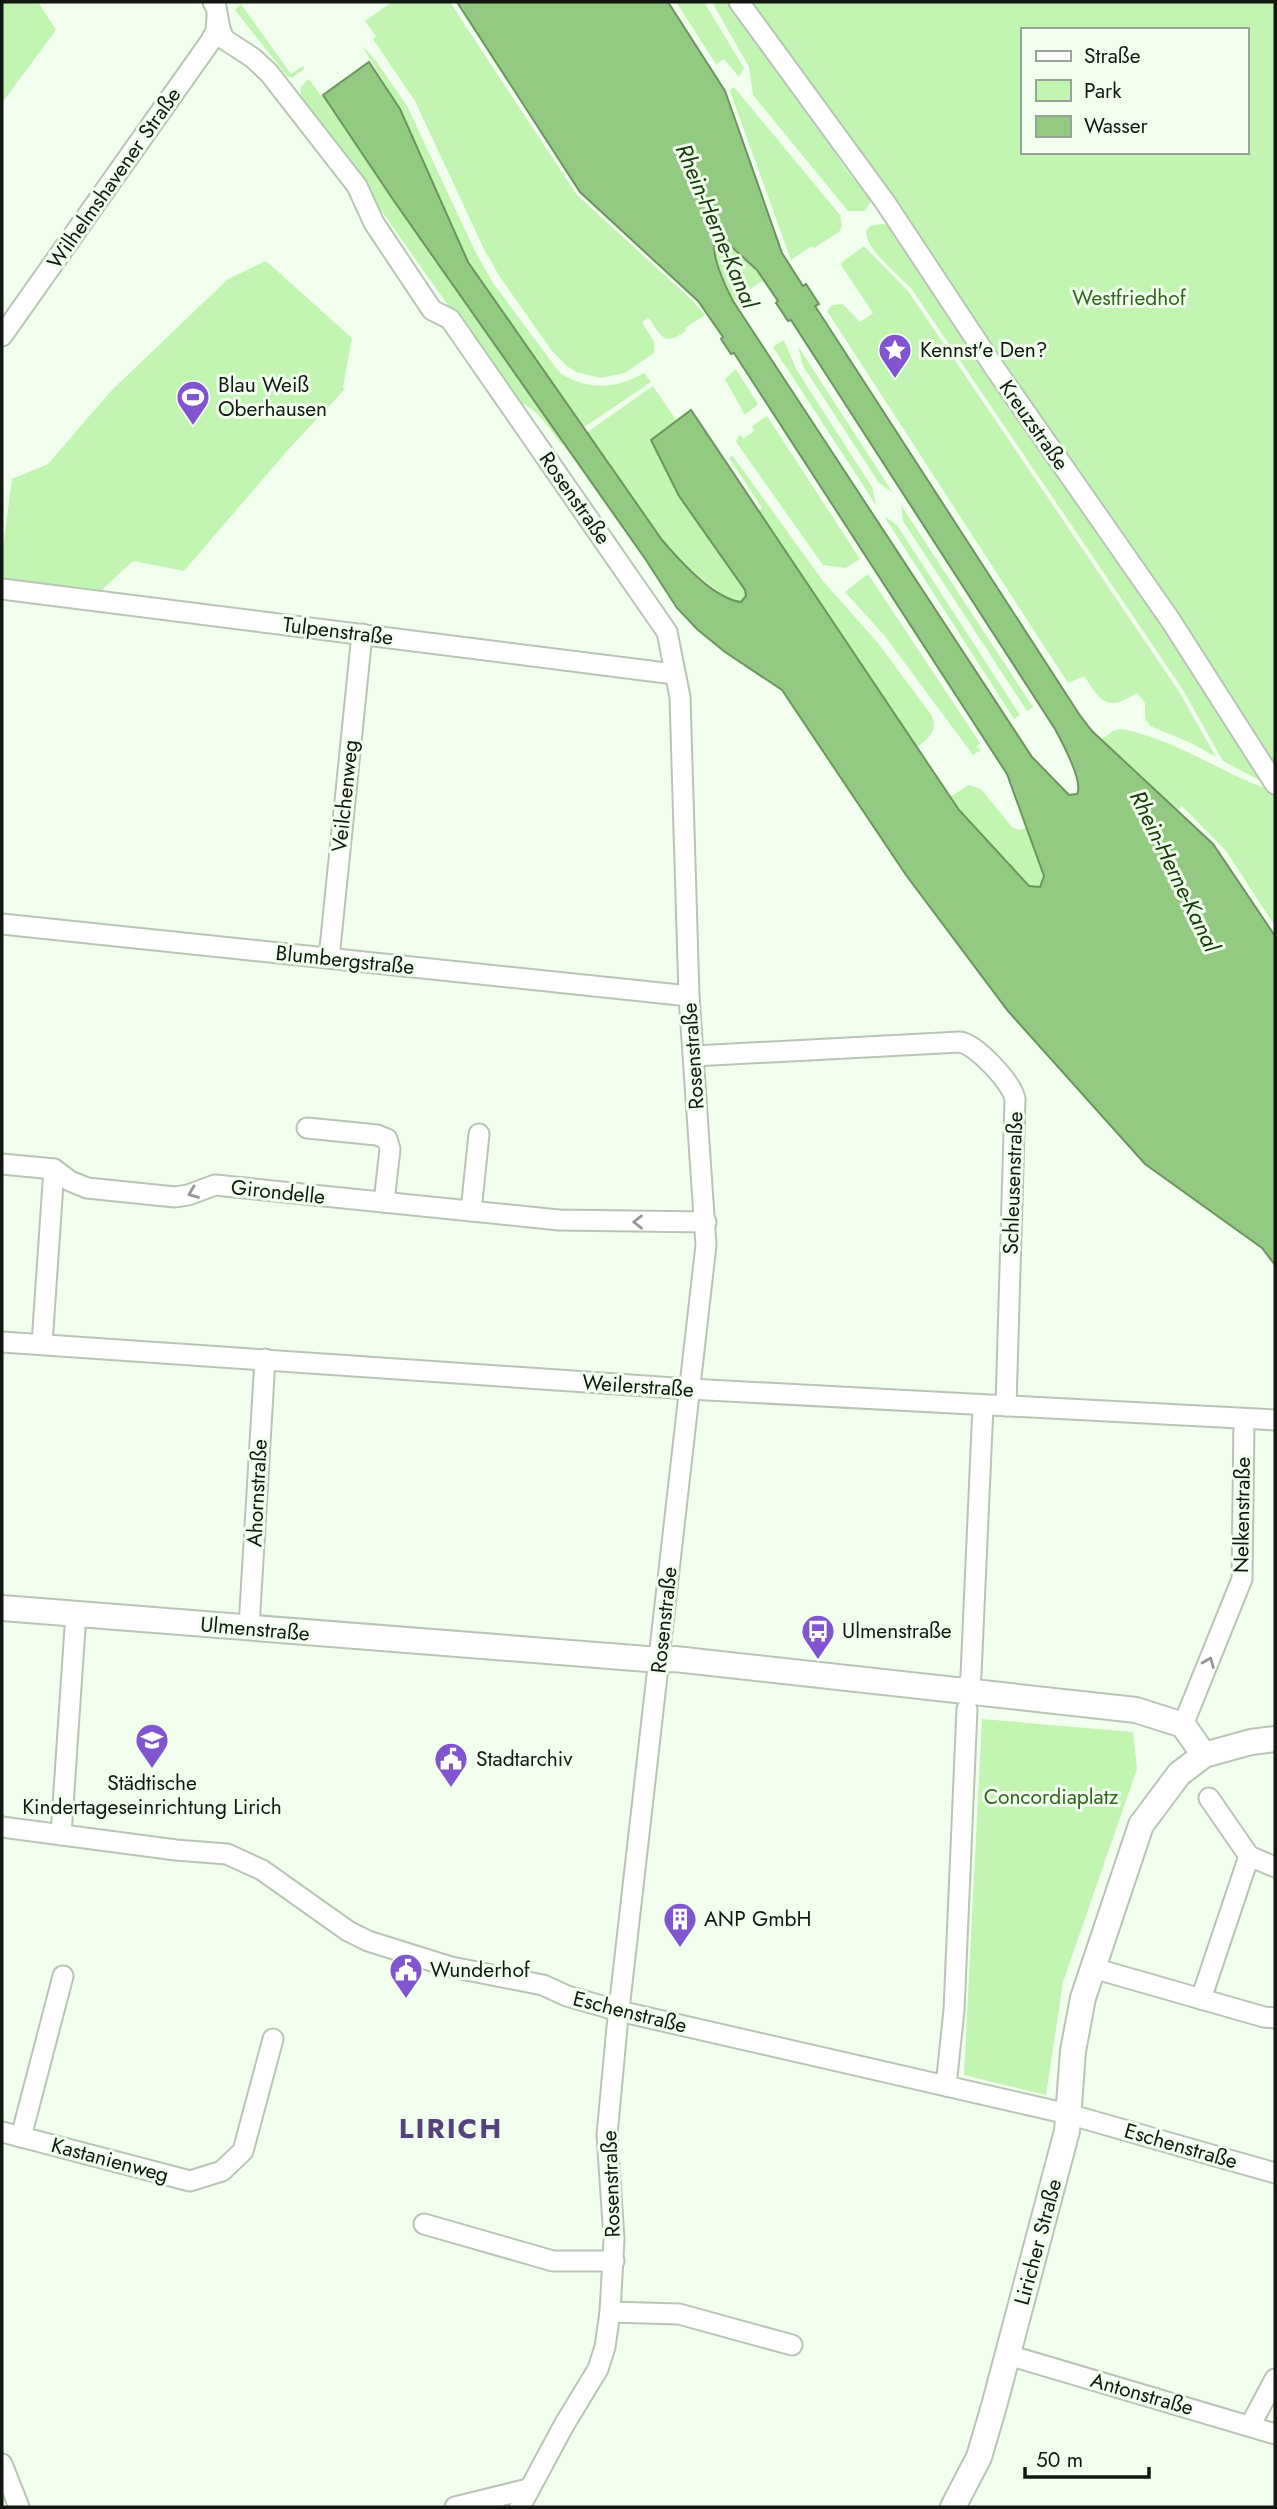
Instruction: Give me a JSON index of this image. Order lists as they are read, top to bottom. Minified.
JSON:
{"streets":{"street":["Wilhelmshavener Straße","Kreuzstraße","Rosenstraße","Tulpenstraße","Veilchenweg","Blumbergstraße","Schleusenstraße","Girondelle","Weilerstraße","Ahornstraße","Nelkenstraße","Ulmenstraße","Eschenstraße","Kastanienweg","Liricher Straße","Antonstraße"]},"crossings":[["Wilhelmshavener Straße","Rosenstraße"],["Rosenstraße","Tulpenstraße"],["Rosenstraße","Blumbergstraße"],["Rosenstraße","Schleusenstraße"],["Rosenstraße","Girondelle"],["Rosenstraße","Weilerstraße"],["Rosenstraße","Ulmenstraße"],["Rosenstraße","Eschenstraße"],["Tulpenstraße","Veilchenweg"],["Veilchenweg","Blumbergstraße"],["Schleusenstraße","Weilerstraße"],["Weilerstraße","Ahornstraße"],["Weilerstraße","Nelkenstraße"],["Ahornstraße","Ulmenstraße"],["Nelkenstraße","Ulmenstraße"],["Eschenstraße","Liricher Straße"],["Liricher Straße","Antonstraße"]],"one_way":["Girondelle","Nelkenstraße"],"districts":["LIRICH"],"water":["Rhein-Herne-Kanal"],"parks":["Westfriedhof","Concordiaplatz"],"places":{"place":["Kennst'e Den?"],"sports":["Blau Weiß Oberhausen"],"bus stop":["Ulmenstraße"],"school or university":["Städtische Kindertageseinrichtung Lirich"],"public building":["Stadtarchiv","Wunderhof"],"building":["ANP GmbH"]},"legend":["Straße","Park","Wasser"],"scale_bar":"50 m"}
